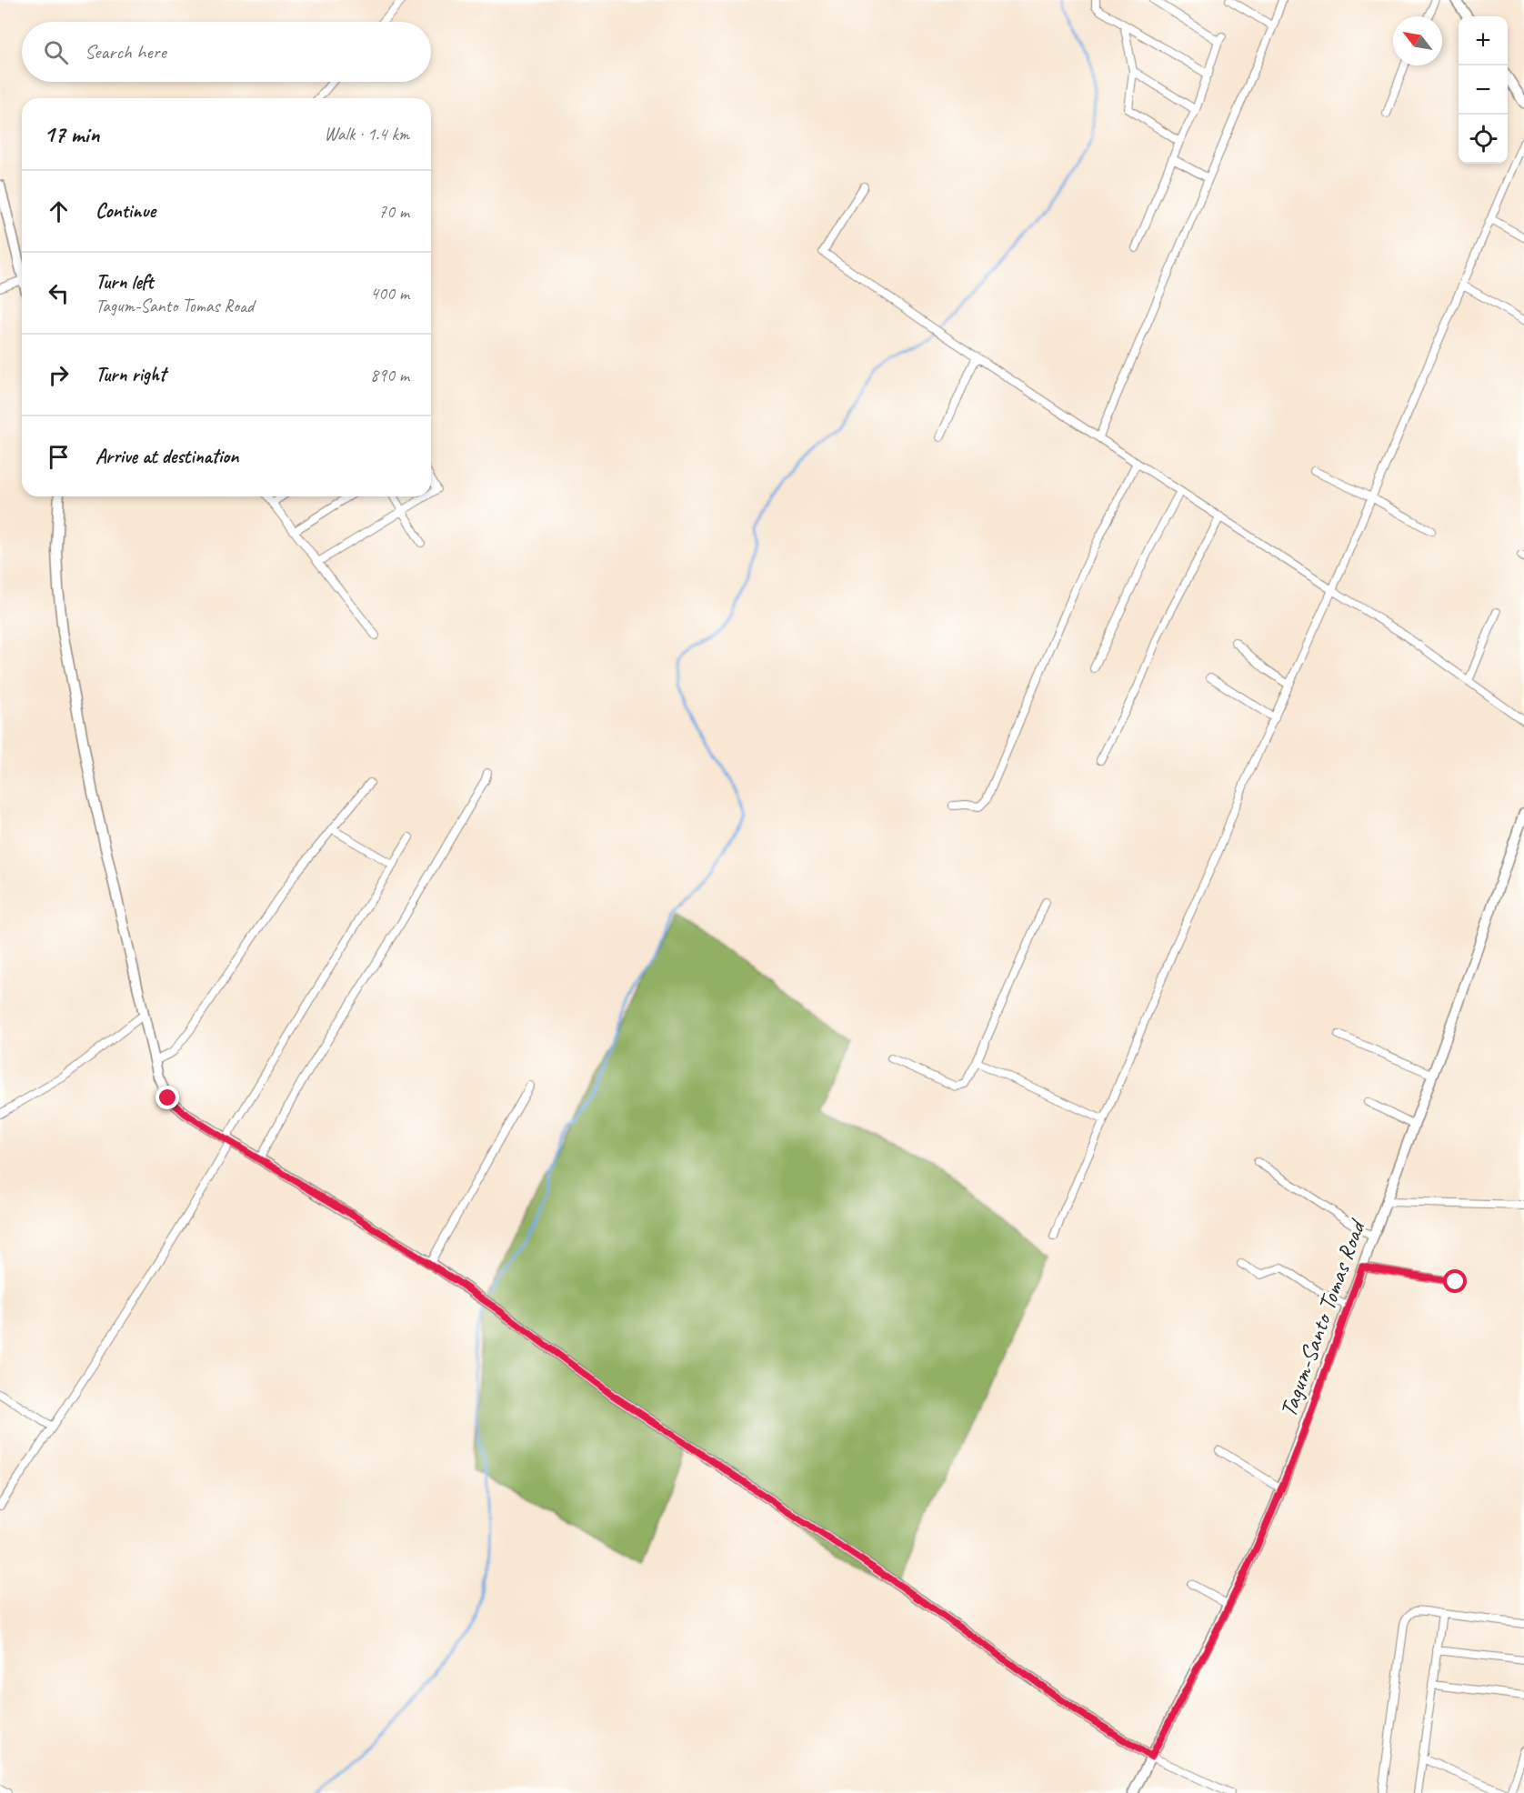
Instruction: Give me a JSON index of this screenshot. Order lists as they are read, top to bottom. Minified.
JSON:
{"streets":{"street":["Tagum-Santo Tomas Road"]},"north":"top left","page":{"map_buttons":["+","−"],"search":"Search here","heading":["17 min","Walk · 1.4 km"],"list":[["Continue","70 m"],["Turn left","Tagum-Santo Tomas Road","400 m"],["Turn right","890 m"],"Arrive at destination"]}}
